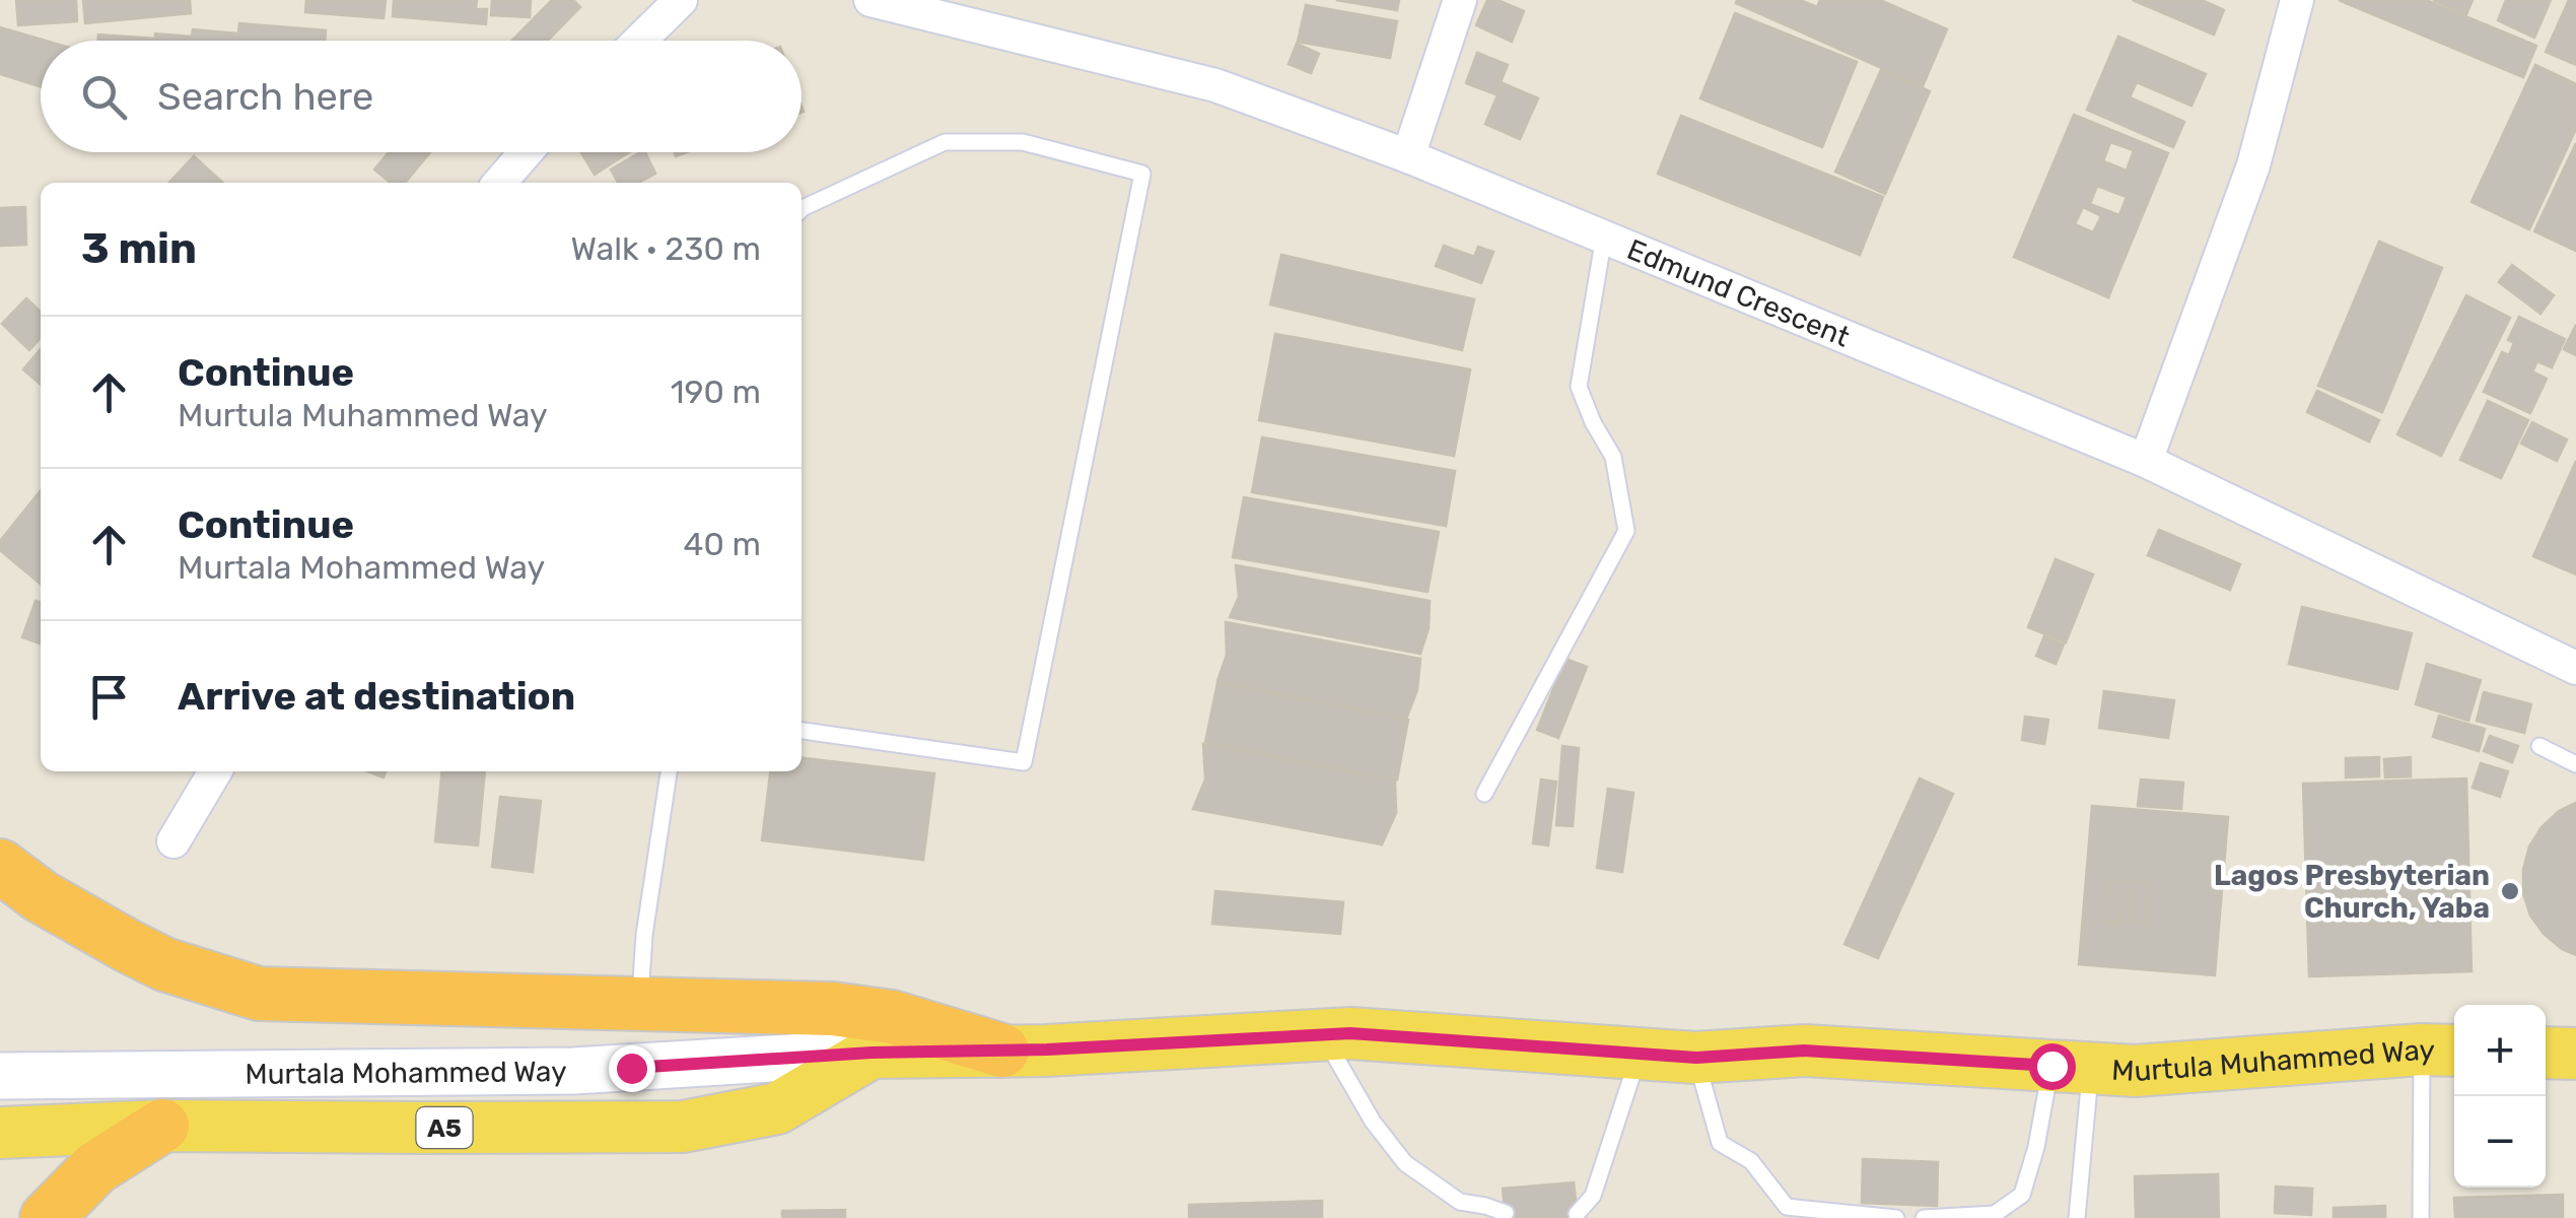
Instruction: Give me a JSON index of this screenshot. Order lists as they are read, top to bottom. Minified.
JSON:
{"streets":{"main road":["Murtula Muhammed Way","Murtala Mohammed Way","A5"],"street":["Edmund Crescent"]},"crossings":[["Murtula Muhammed Way","Murtala Mohammed Way"],["Murtula Muhammed Way","A5"],["Murtala Mohammed Way","A5"]],"places":["Lagos Presbyterian Church, Yaba"],"page":{"search":"Search here","heading":["3 min","Walk · 230 m"],"list":[["Continue","Murtula Muhammed Way","190 m"],["Continue","Murtala Mohammed Way","40 m"],"Arrive at destination"],"map_buttons":["+","−"]}}
